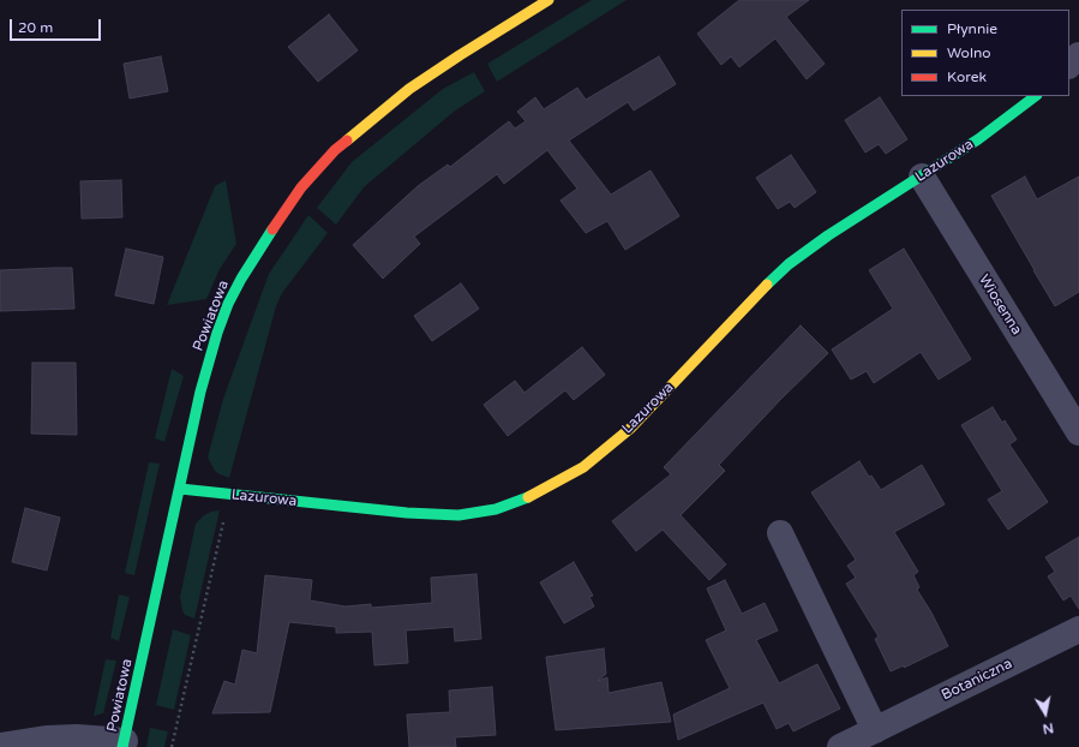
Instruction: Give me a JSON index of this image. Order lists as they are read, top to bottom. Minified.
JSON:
{"streets":{"street":["Lazurowa","Wiosenna","Powiatowa","Botaniczna"]},"crossings":[["Lazurowa","Wiosenna"],["Lazurowa","Powiatowa"]],"legend":["Płynnie","Wolno","Korek"],"scale_bar":"20 m","north":"bottom"}
